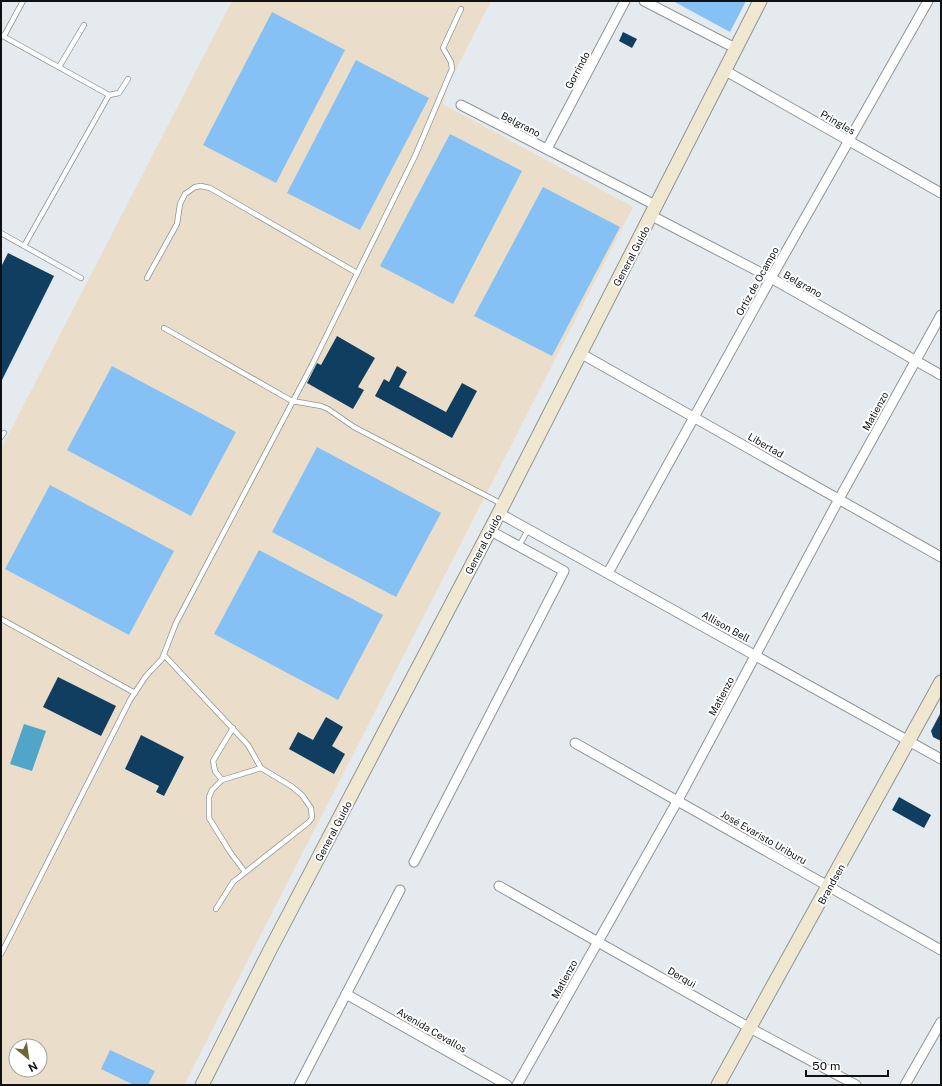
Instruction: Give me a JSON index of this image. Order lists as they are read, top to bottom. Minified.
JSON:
{"streets":{"main road":["General Guido","Brandsen"],"street":["Gorrindo","Pringles","Belgrano","Ortiz de Ocampo","Matienzo","Libertad","Allison Bell","José Evaristo Uriburu","Derqui","Avenida Cevallos"]},"crossings":[["Gorrindo","Belgrano"],["Pringles","General Guido"],["Pringles","Ortiz de Ocampo"],["Belgrano","General Guido"],["Belgrano","Ortiz de Ocampo"],["Belgrano","Matienzo"],["General Guido","Libertad"],["General Guido","Allison Bell"],["Ortiz de Ocampo","Libertad"],["Ortiz de Ocampo","Allison Bell"],["Matienzo","Libertad"],["Matienzo","Allison Bell"],["Matienzo","José Evaristo Uriburu"],["Matienzo","Derqui"],["Allison Bell","Brandsen"],["José Evaristo Uriburu","Brandsen"],["Brandsen","Derqui"]],"scale_bar":"50 m","north":"bottom right"}
